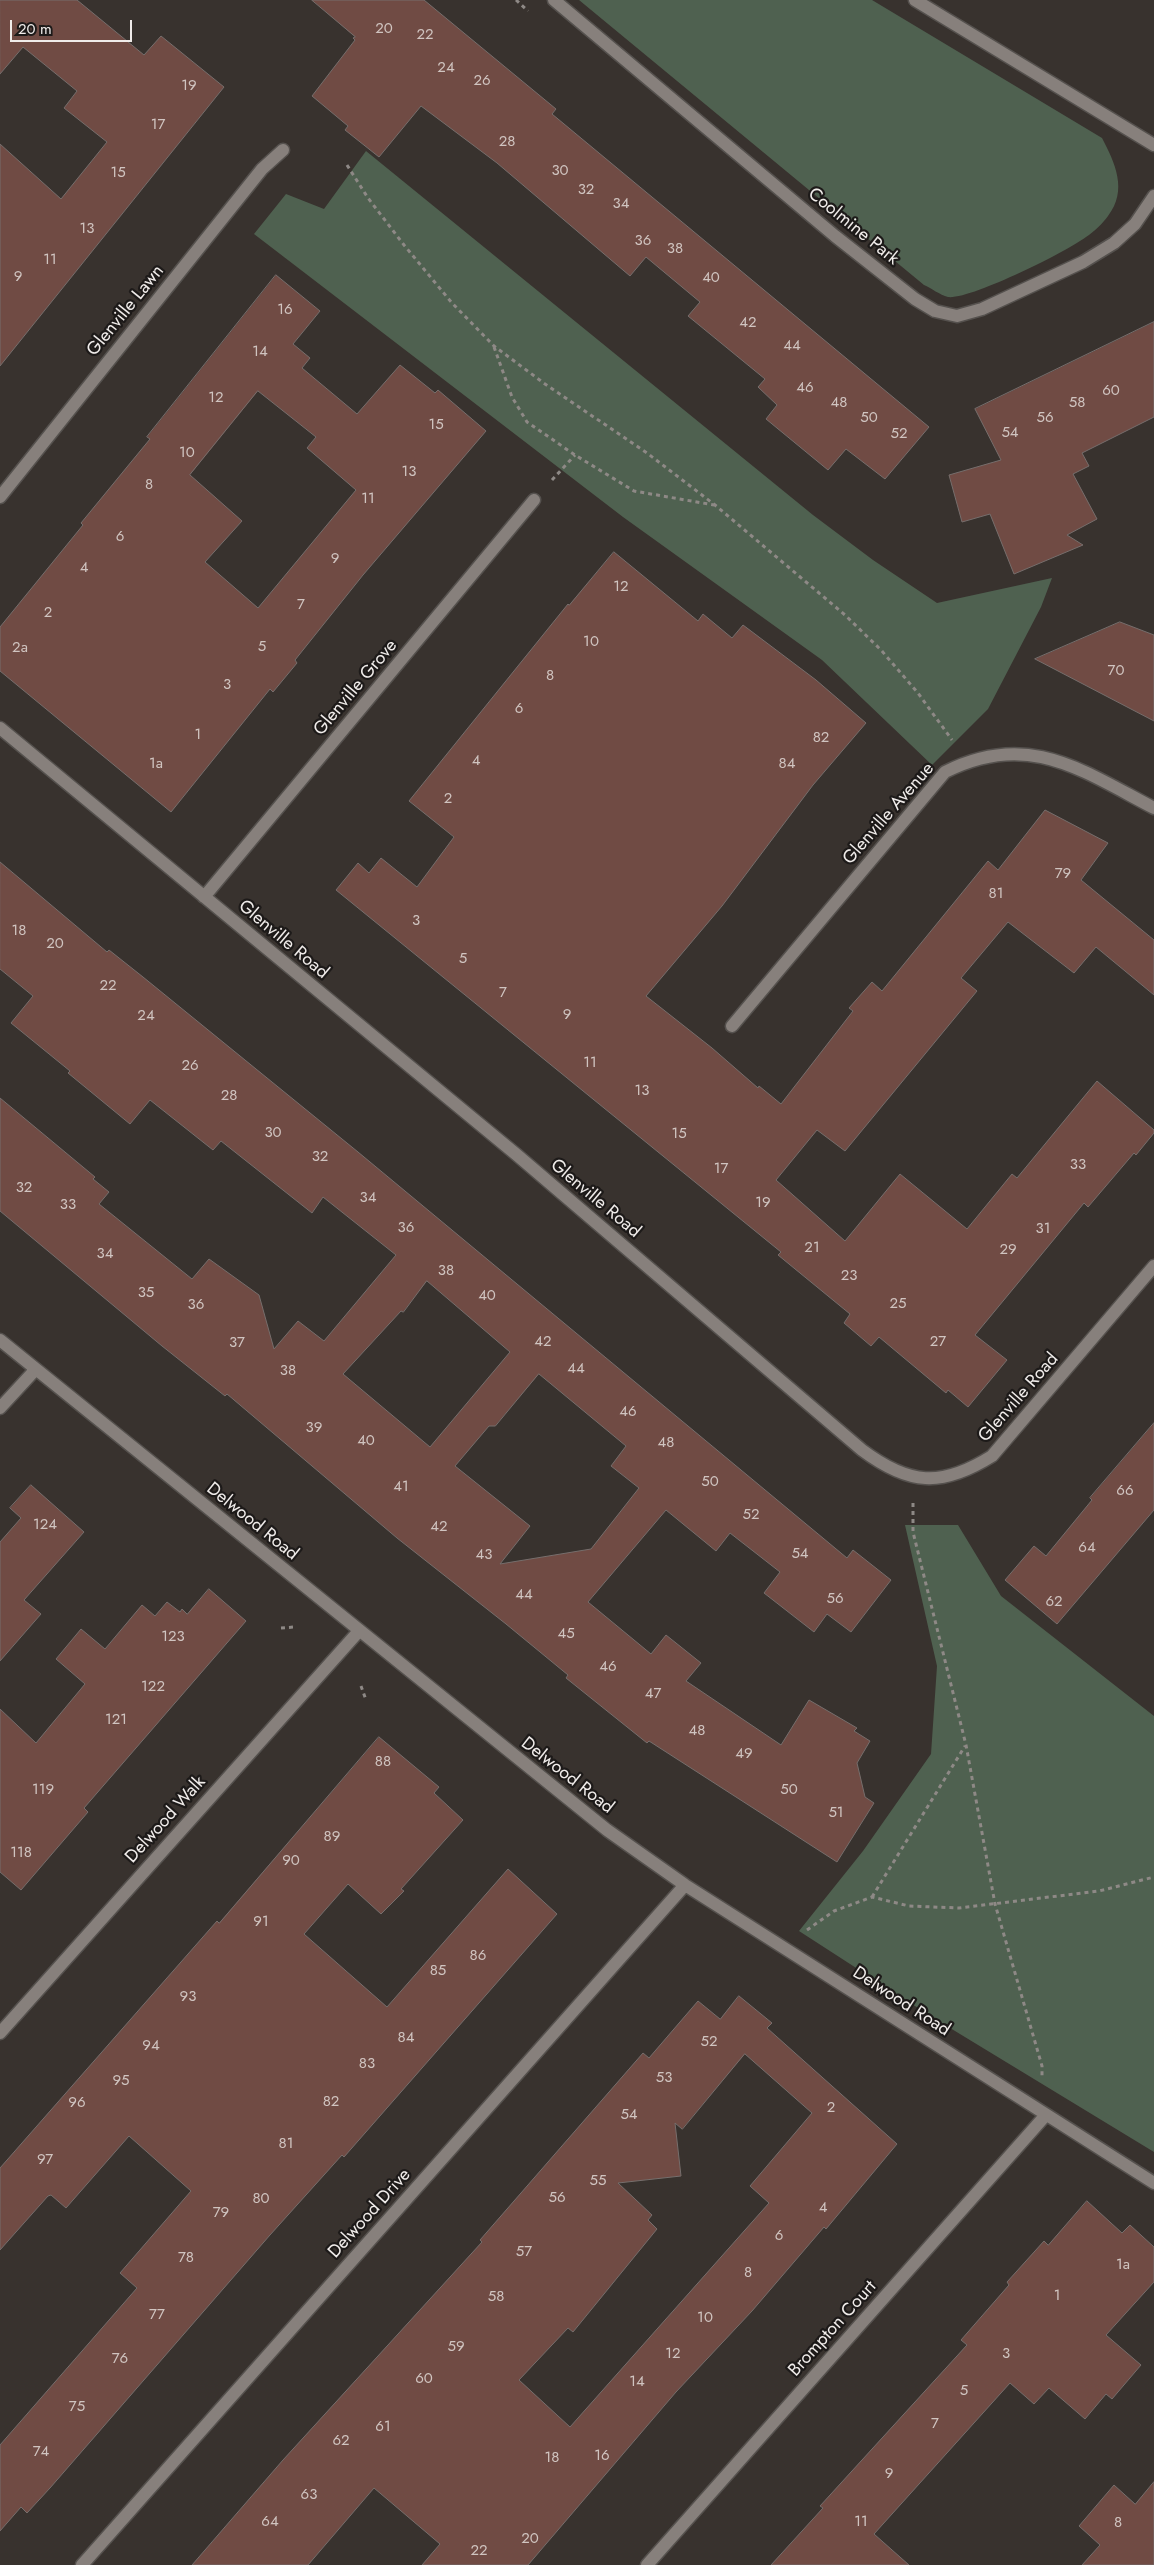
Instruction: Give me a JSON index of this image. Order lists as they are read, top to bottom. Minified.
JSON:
{"streets":{"street":["Coolmine Park","Glenville Lawn","Glenville Grove","Glenville Avenue","Glenville Road","Delwood Road","Delwood Walk","Delwood Drive","Brompton Court"]},"crossings":[["Glenville Grove","Glenville Road"],["Delwood Road","Delwood Walk"],["Delwood Road","Delwood Drive"],["Delwood Road","Brompton Court"]],"house_numbers":["20","22","24","26","19","17","28","30","15","32","34","13","36","38","11","9","40","16","42","44","14","46","60","12","48","58","50","56","15","54","52","10","13","8","11","6","9","4","12","7","2","10","5","2a","70","8","3","6","1","82","4","1a","84","2","79","81","3","18","20","5","22","7","9","24","11","26","13","28","30","15","32","33","17","32","34","19","33","36","31","21","29","34","38","23","35","40","25","36","42","27","37","44","38","46","39","40","48","50","41","66","52","124","42","64","54","43","44","56","62","45","123","46","122","47","121","48","49","88","119","50","51","89","118","90","91","86","85","93","84","52","94","83","53","95","82","96","2","54","81","97","55","56","80","4","79","6","57","78","1a","8","1","58","77","10","59","12","3","76","60","14","5","75","7","61","62","74","16","18","9","63","64","11","8","20","22"],"scale_bar":"20 m"}
